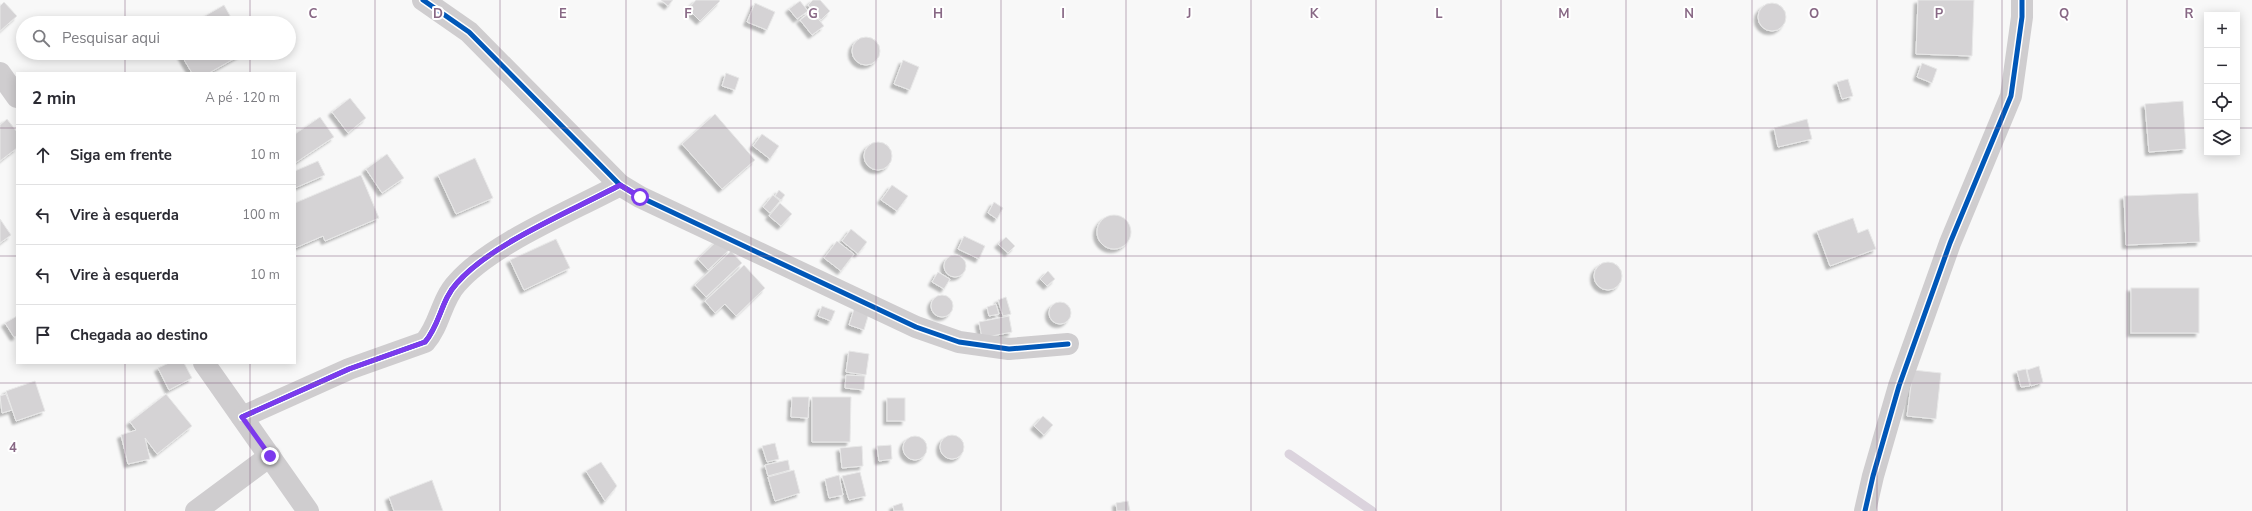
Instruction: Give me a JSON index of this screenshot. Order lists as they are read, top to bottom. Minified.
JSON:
{"page":{"map_buttons":["+","−"],"search":"Pesquisar aqui","heading":["2 min","A pé · 120 m"],"list":[["Siga em frente","10 m"],["Vire à esquerda","100 m"],["Vire à esquerda","10 m"],"Chegada ao destino"]},"grid":{"columns":["C","D","E","F","G","H","I","J","K","L","M","N","O","P","Q","R"],"rows":["4"]}}
